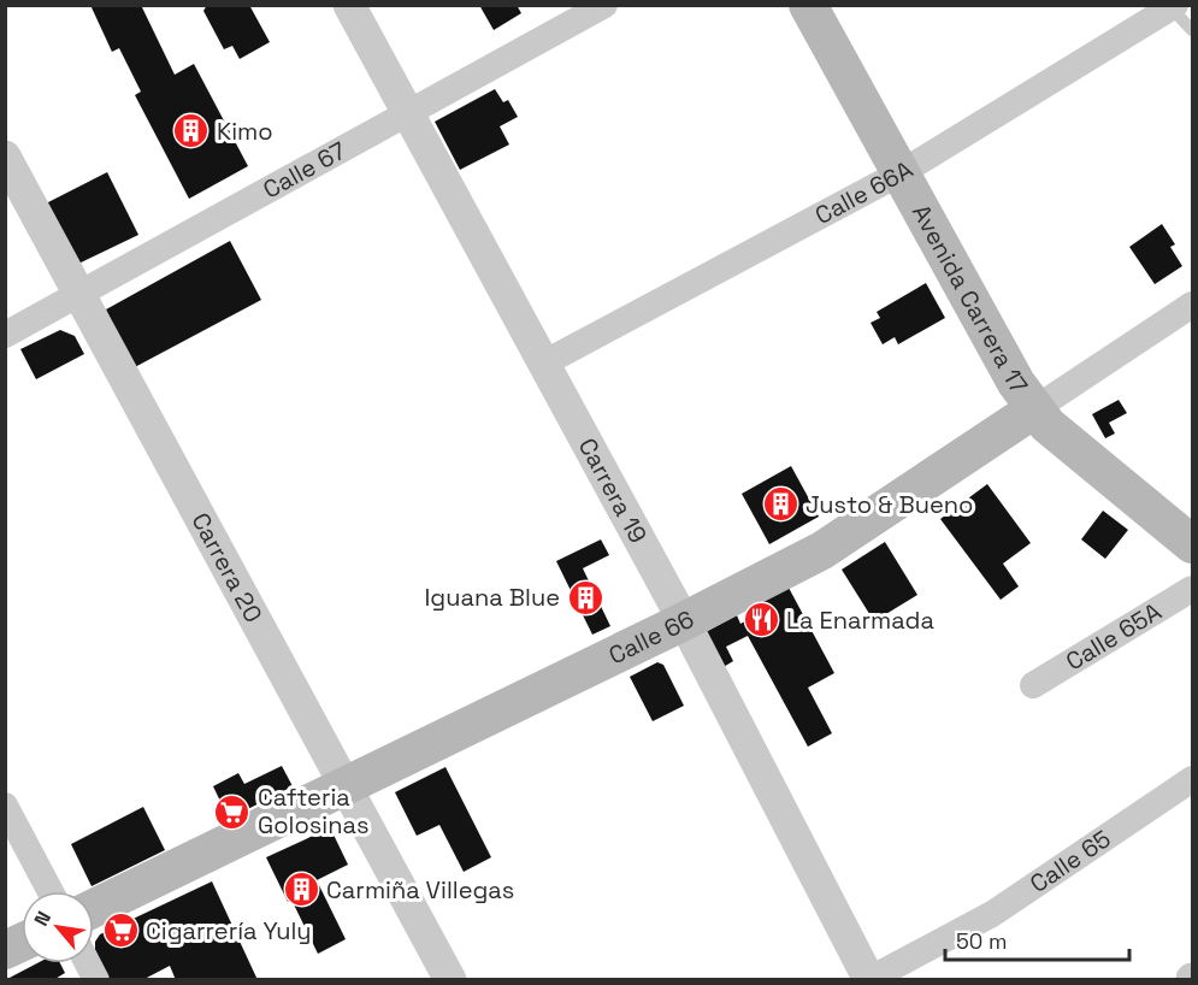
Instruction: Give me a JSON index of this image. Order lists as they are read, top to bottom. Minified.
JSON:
{"streets":{"main road":["Avenida Carrera 17","Calle 66"],"street":["Calle 67","Calle 66A","Carrera 19","Carrera 20","Calle 65A","Calle 65"]},"crossings":[["Calle 67","Carrera 19"],["Calle 67","Carrera 20"],["Calle 66A","Avenida Carrera 17"],["Calle 66A","Carrera 19"],["Avenida Carrera 17","Calle 66"],["Carrera 19","Calle 66"],["Carrera 19","Calle 65"],["Carrera 20","Calle 66"]],"places":{"building":["Kimo","Justo & Bueno","Iguana Blue","Carmiña Villegas"],"restaurant":["La Enarmada"],"supermarket":["Cafteria Golosinas","Cigarrería Yuly"]},"scale_bar":"50 m","north":"top left"}
